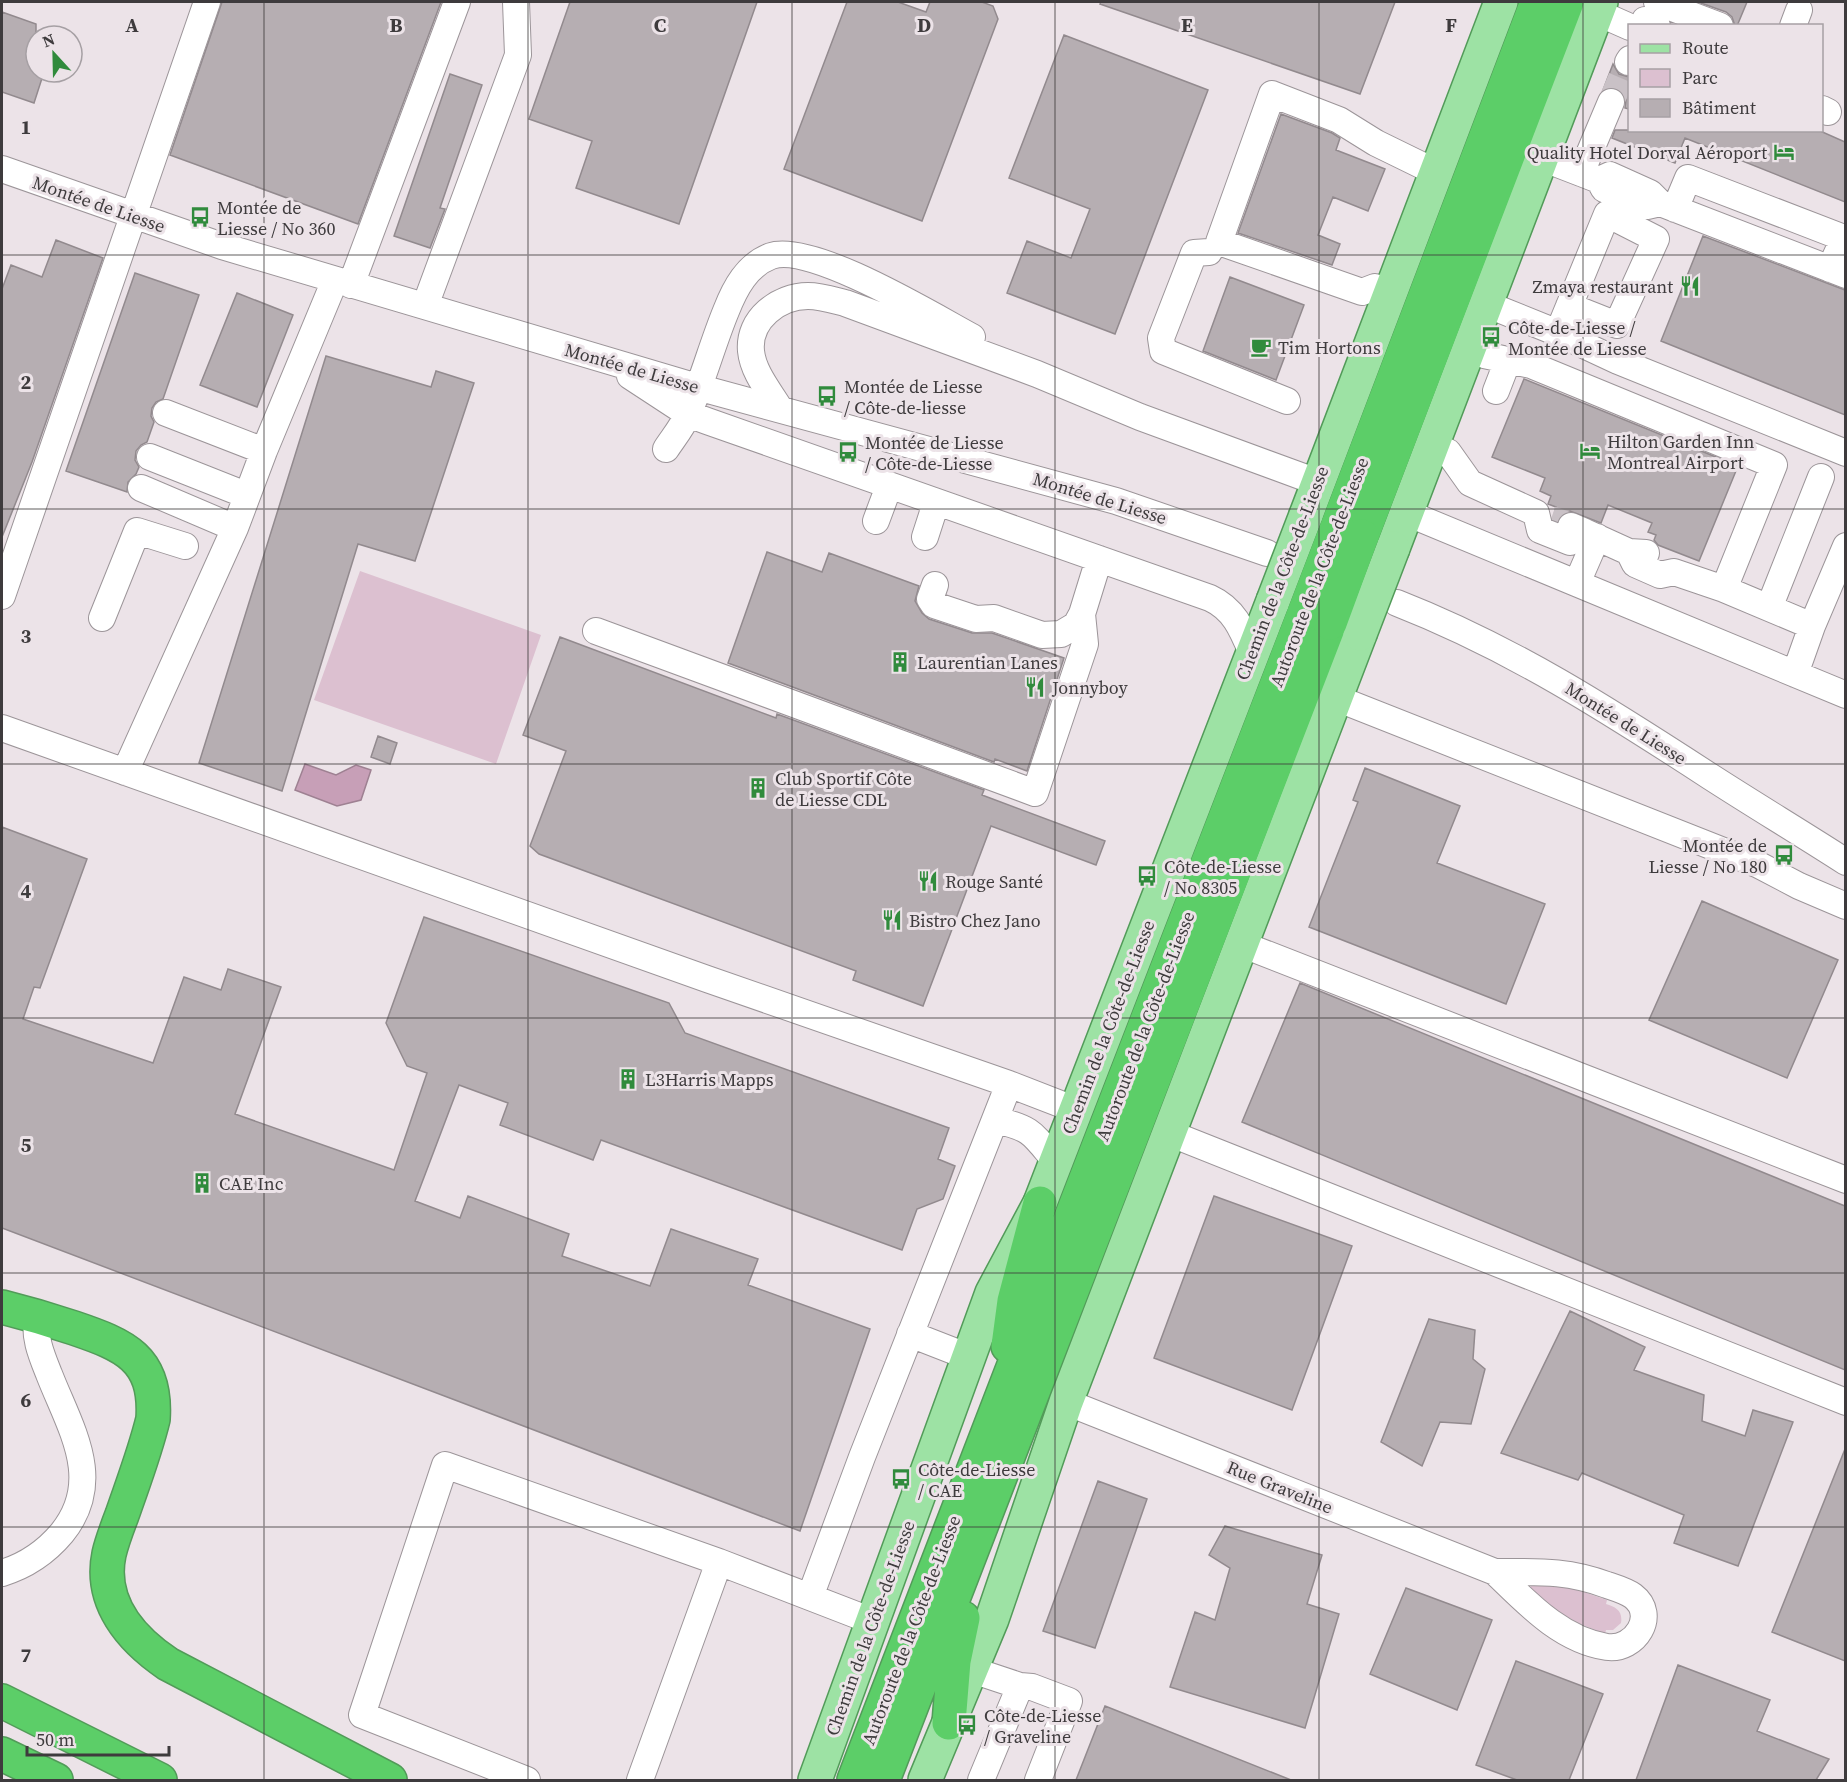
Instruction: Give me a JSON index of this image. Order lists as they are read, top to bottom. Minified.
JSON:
{"streets":{"highway":["Autoroute de la Côte-de-Liesse"],"main road":["Chemin de la Côte-de-Liesse"],"street":["Montée de Liesse","Rue Graveline"]},"places":{"hotel":["Quality Hotel Dorval Aéroport","Hilton Garden Inn Montreal Airport"],"bus stop":["Montée de Liesse / No 360","Côte-de-Liesse / Montée de Liesse","Montée de Liesse / Côte-de-liesse","Montée de Liesse / Côte-de-Liesse","Montée de Liesse / No 180","Côte-de-Liesse / No 8305","Côte-de-Liesse / CAE","Côte-de-Liesse / Graveline"],"restaurant":["Zmaya restaurant","Jonnyboy","Rouge Santé","Bistro Chez Jano"],"cafe":["Tim Hortons"],"building":["Laurentian Lanes","Club Sportif Côte de Liesse CDL","L3Harris Mapps","CAE Inc"]},"legend":["Route","Parc","Bâtiment"],"scale_bar":"50 m","north":"top","grid":{"columns":["A","B","C","D","E","F"],"rows":["1","2","3","4","5","6","7"]}}
